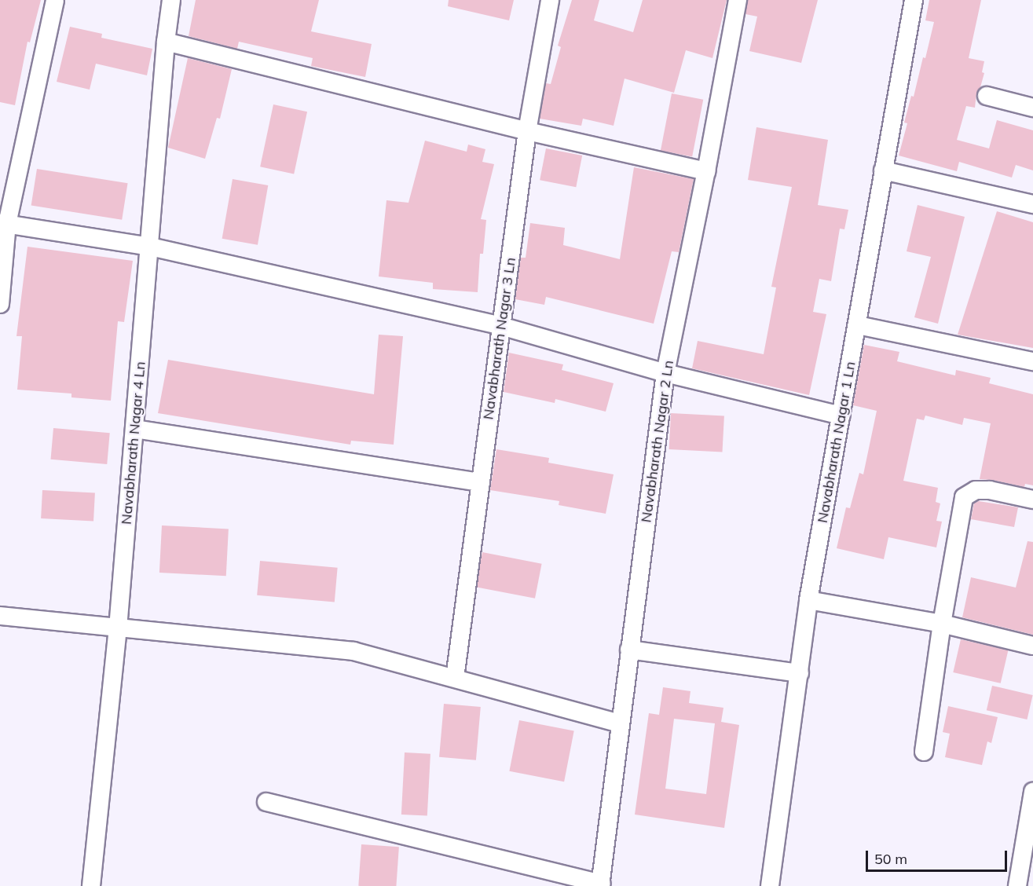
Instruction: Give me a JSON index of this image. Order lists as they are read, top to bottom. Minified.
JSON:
{"streets":{"street":["Navabharath Nagar 3 Ln","Navabharath Nagar 2 Ln","Navabharath Nagar 1 Ln","Navabharath Nagar 4 Ln"]},"scale_bar":"50 m"}
